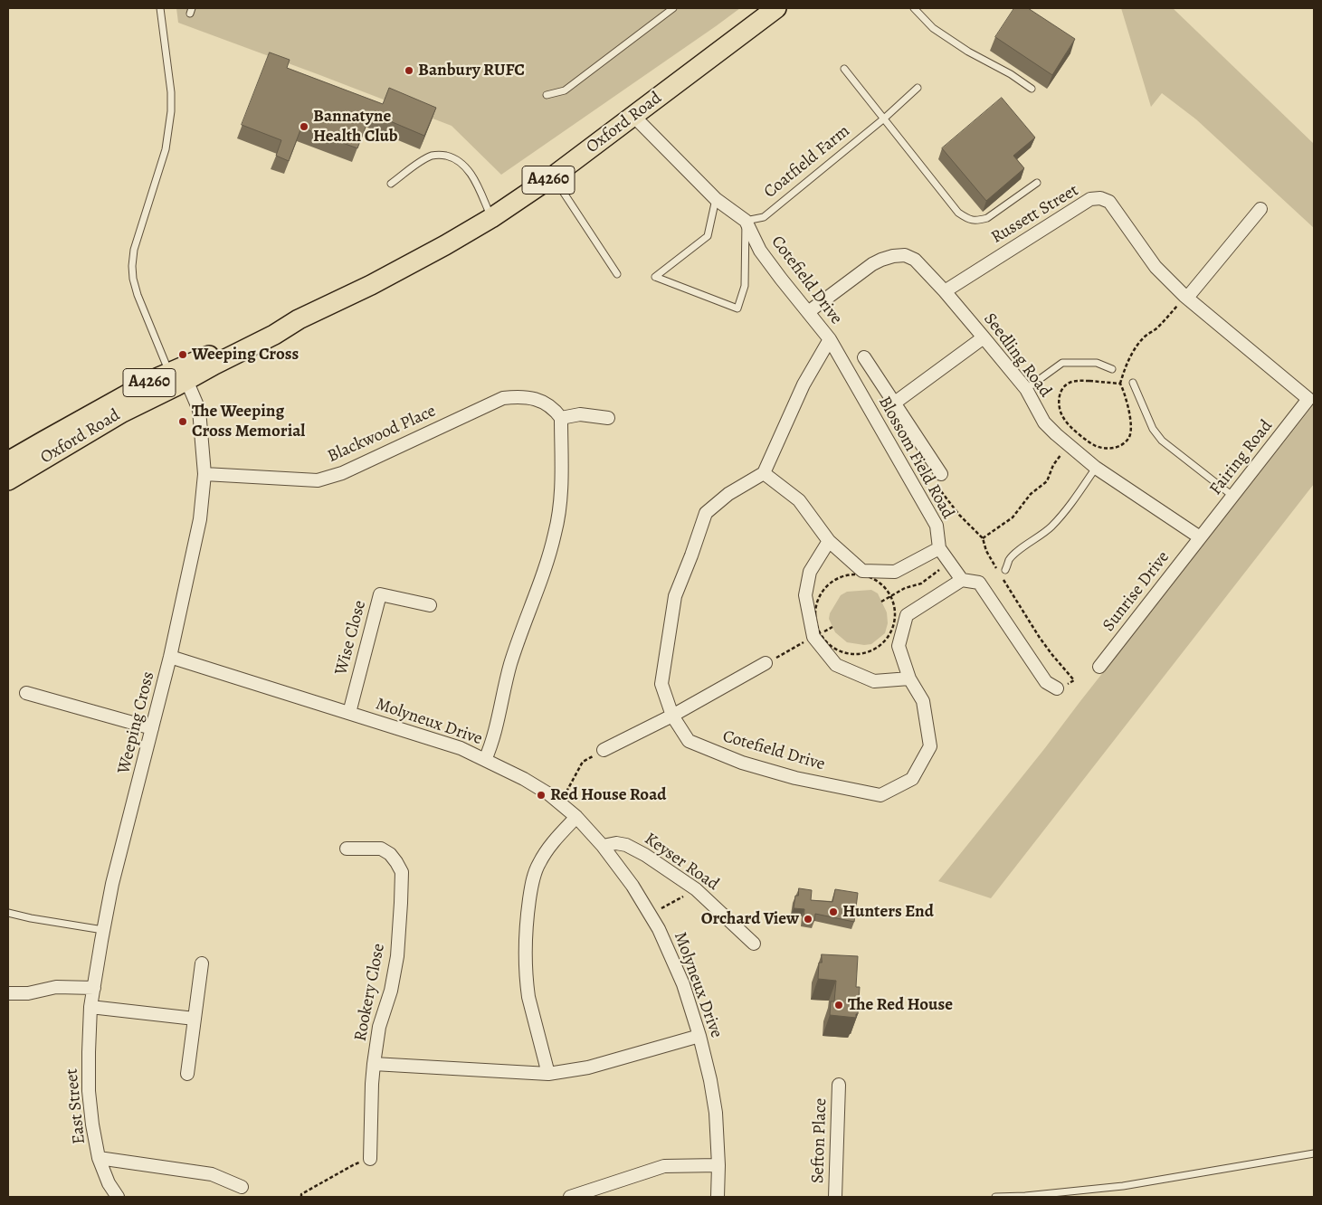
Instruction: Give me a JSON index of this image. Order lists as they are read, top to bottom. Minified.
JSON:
{"streets":{"main road":["Oxford Road","A4260"],"street":["Russett Street","Cotefield Drive","Seedling Road","Blackwood Place","Blossom Field Road","Fairing Road","Sunrise Drive","Wise Close","Molyneux Drive","Weeping Cross","Keyser Road","Rookery Close","East Street","Sefton Place"],"lane":["Coatfield Farm"]},"crossings":[["Oxford Road","Cotefield Drive"],["Oxford Road","Weeping Cross"],["Coatfield Farm","Cotefield Drive"],["Russett Street","Seedling Road"],["Russett Street","Fairing Road"],["Cotefield Drive","Seedling Road"],["Cotefield Drive","Blossom Field Road"],["Seedling Road","Fairing Road"],["Seedling Road","Sunrise Drive"],["Blackwood Place","Weeping Cross"],["Fairing Road","Sunrise Drive"],["Wise Close","Molyneux Drive"],["Molyneux Drive","Weeping Cross"],["Molyneux Drive","Keyser Road"],["Weeping Cross","East Street"]],"places":["Banbury RUFC","Bannatyne Health Club","Weeping Cross","The Weeping Cross Memorial","Red House Road","Hunters End","Orchard View","The Red House"]}
